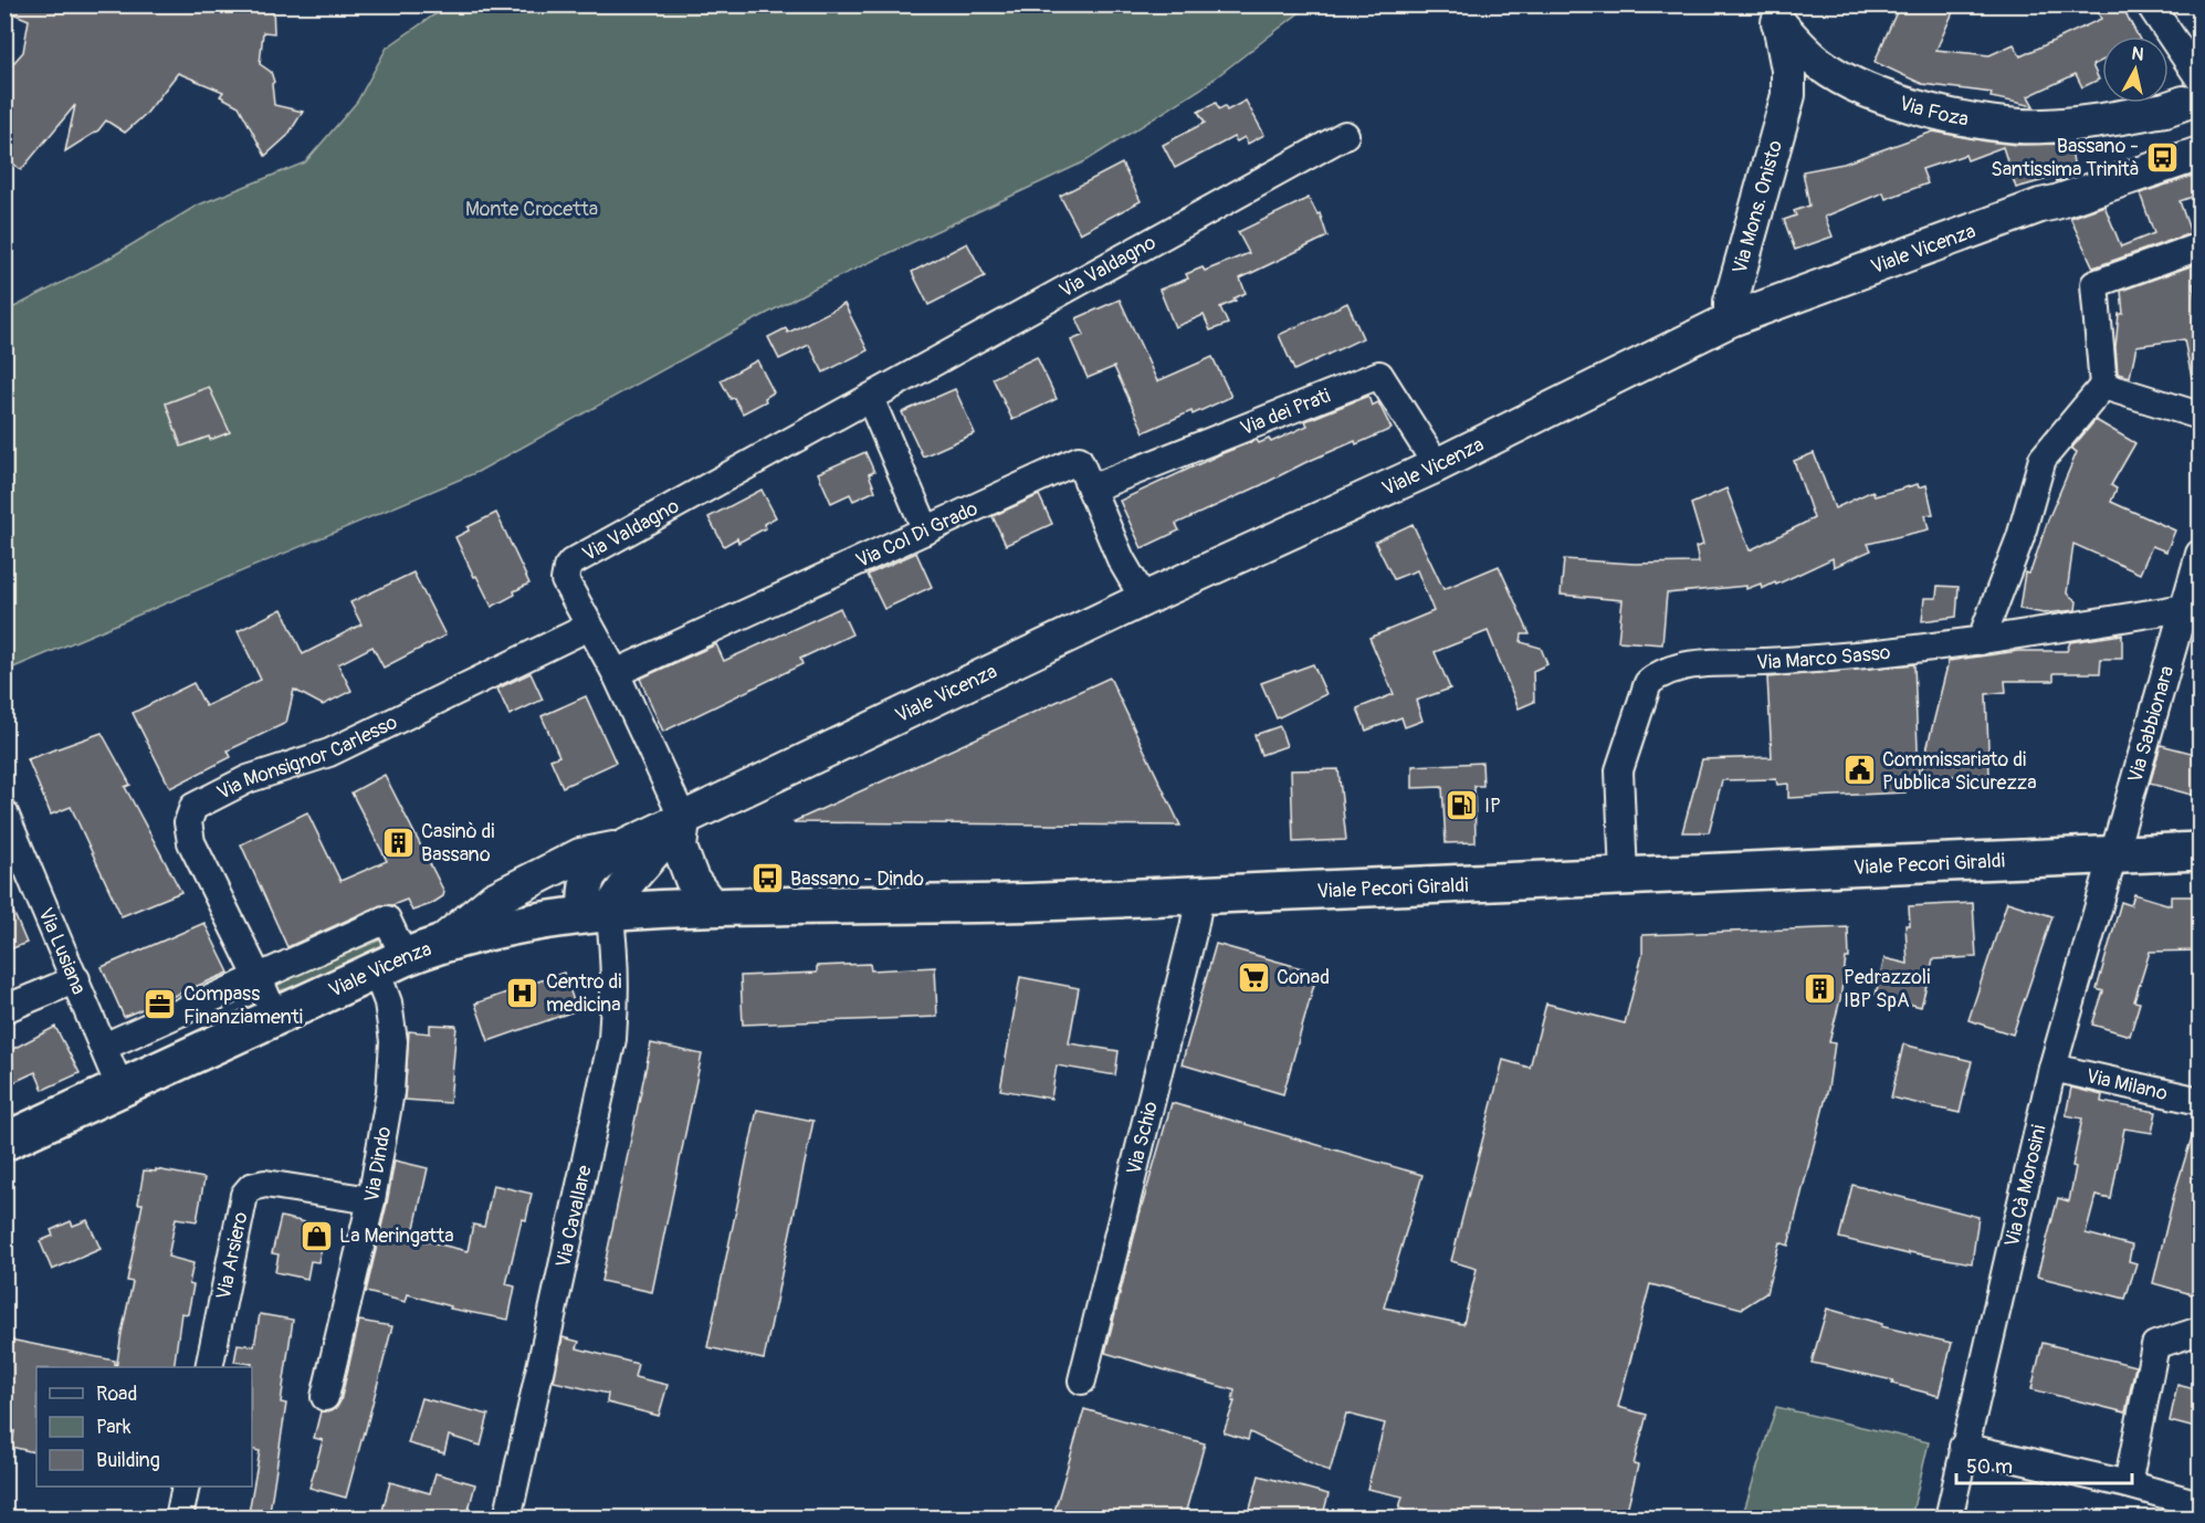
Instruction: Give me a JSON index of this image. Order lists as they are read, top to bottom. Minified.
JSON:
{"streets":{"main road":["Viale Vicenza","Viale Pecori Giraldi"],"street":["Via Foza","Via Mons. Onisto","Via Valdagno","Via dei Prati","Via Col Di Grado","Via Marco Sasso","Via Sabbionara","Via Monsignor Carlesso","Via Lusiana","Via Milano","Via Schio","Via Dindo","Via Cà Morosini","Via Cavallare","Via Arsiero"]},"crossings":[["Via Foza","Via Mons. Onisto"],["Via Mons. Onisto","Viale Vicenza"],["Viale Vicenza","Via Valdagno"],["Viale Vicenza","Via dei Prati"],["Viale Vicenza","Via Col Di Grado"],["Viale Vicenza","Via Monsignor Carlesso"],["Viale Vicenza","Viale Pecori Giraldi"],["Viale Vicenza","Via Lusiana"],["Viale Vicenza","Via Dindo"],["Viale Vicenza","Via Cavallare"],["Via Valdagno","Via Col Di Grado"],["Via Valdagno","Via Monsignor Carlesso"],["Via dei Prati","Via Col Di Grado"],["Via Marco Sasso","Via Sabbionara"],["Via Marco Sasso","Viale Pecori Giraldi"],["Via Sabbionara","Viale Pecori Giraldi"],["Via Sabbionara","Via Cà Morosini"],["Viale Pecori Giraldi","Via Schio"],["Viale Pecori Giraldi","Via Cà Morosini"],["Viale Pecori Giraldi","Via Cavallare"],["Via Milano","Via Cà Morosini"],["Via Dindo","Via Arsiero"]],"parks":["Monte Crocetta"],"places":{"bus stop":["Bassano - Santissima Trinità","Bassano - Dindo"],"public building":["Commissariato di Pubblica Sicurezza"],"fuel station":["IP"],"building":["Casinò di Bassano","Pedrazzoli IBP SpA"],"supermarket":["Conad"],"hospital":["Centro di medicina"],"office":["Compass Finanziamenti"],"shop":["La Meringatta"]},"legend":["Road","Park","Building"],"scale_bar":"50 m","north":"top"}
